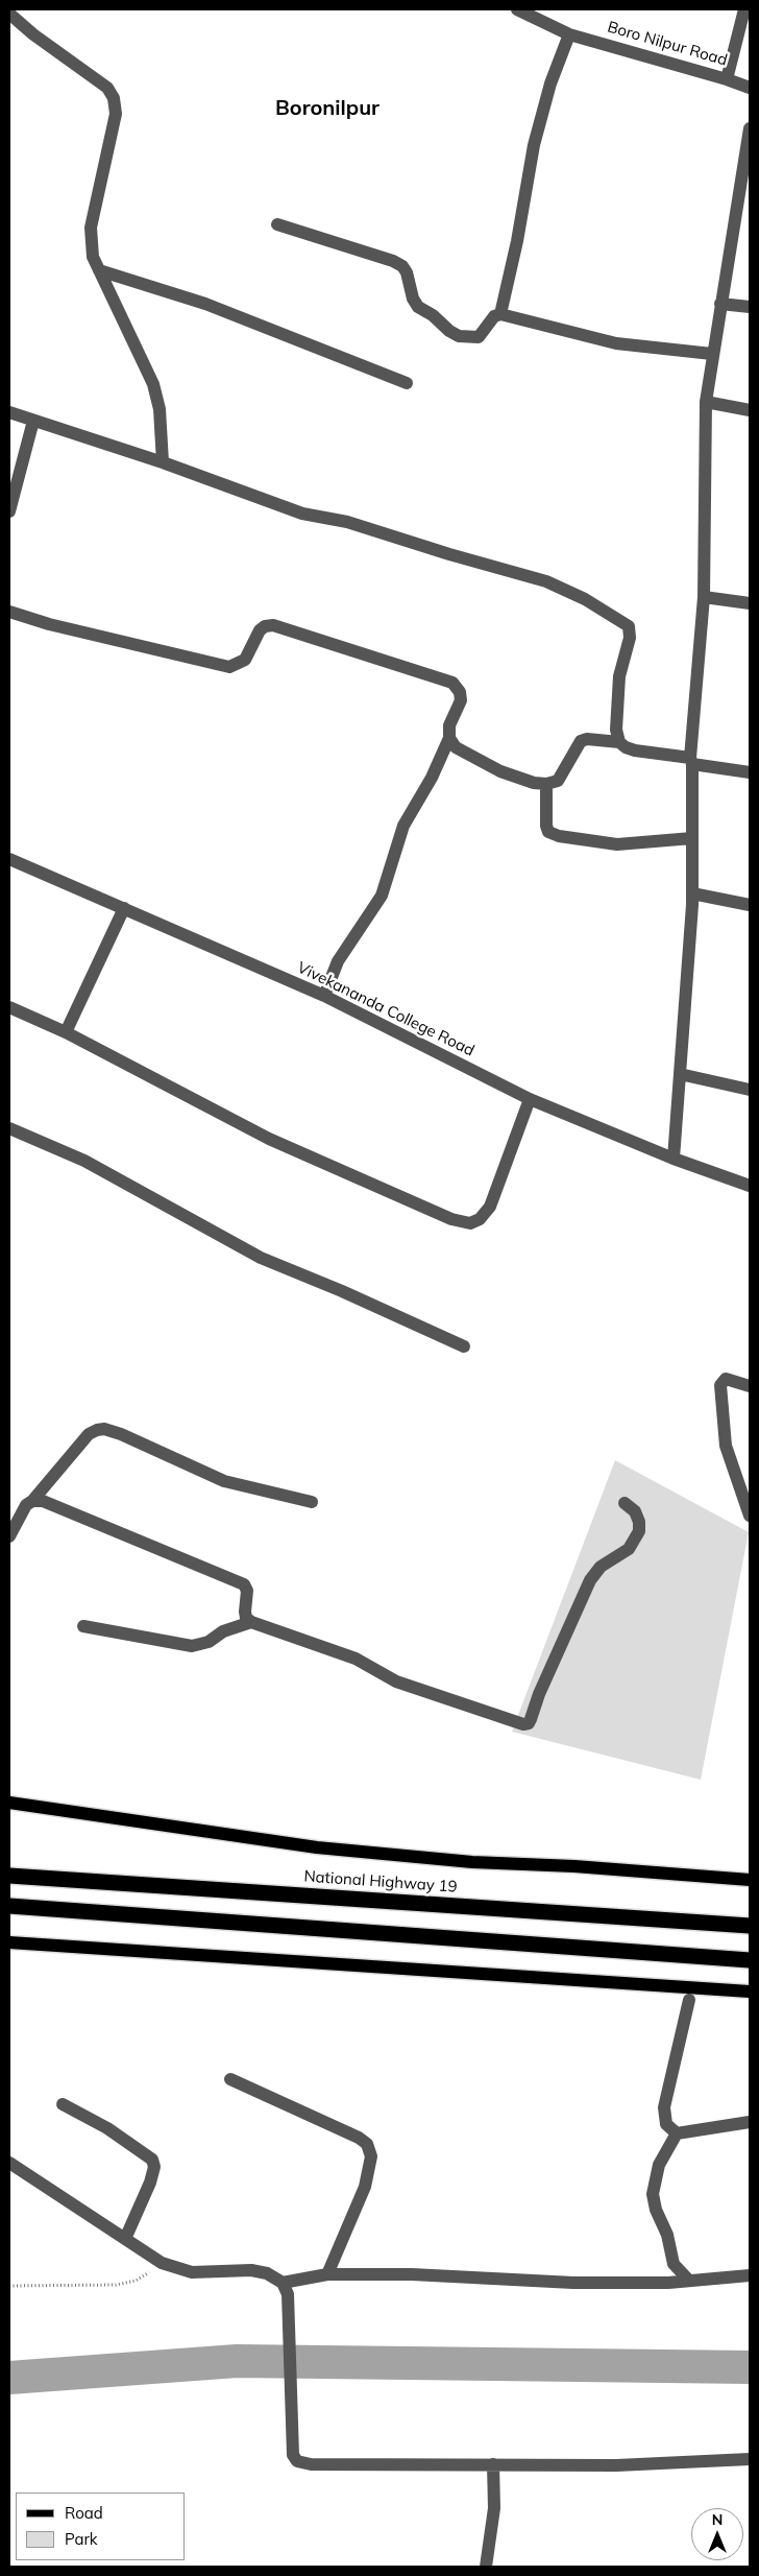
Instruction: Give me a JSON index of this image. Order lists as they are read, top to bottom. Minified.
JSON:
{"streets":{"highway":["National Highway 19"],"street":["Boro Nilpur Road","Vivekananda College Road"]},"districts":["Boronilpur"],"legend":["Road","Park"],"north":"top"}
